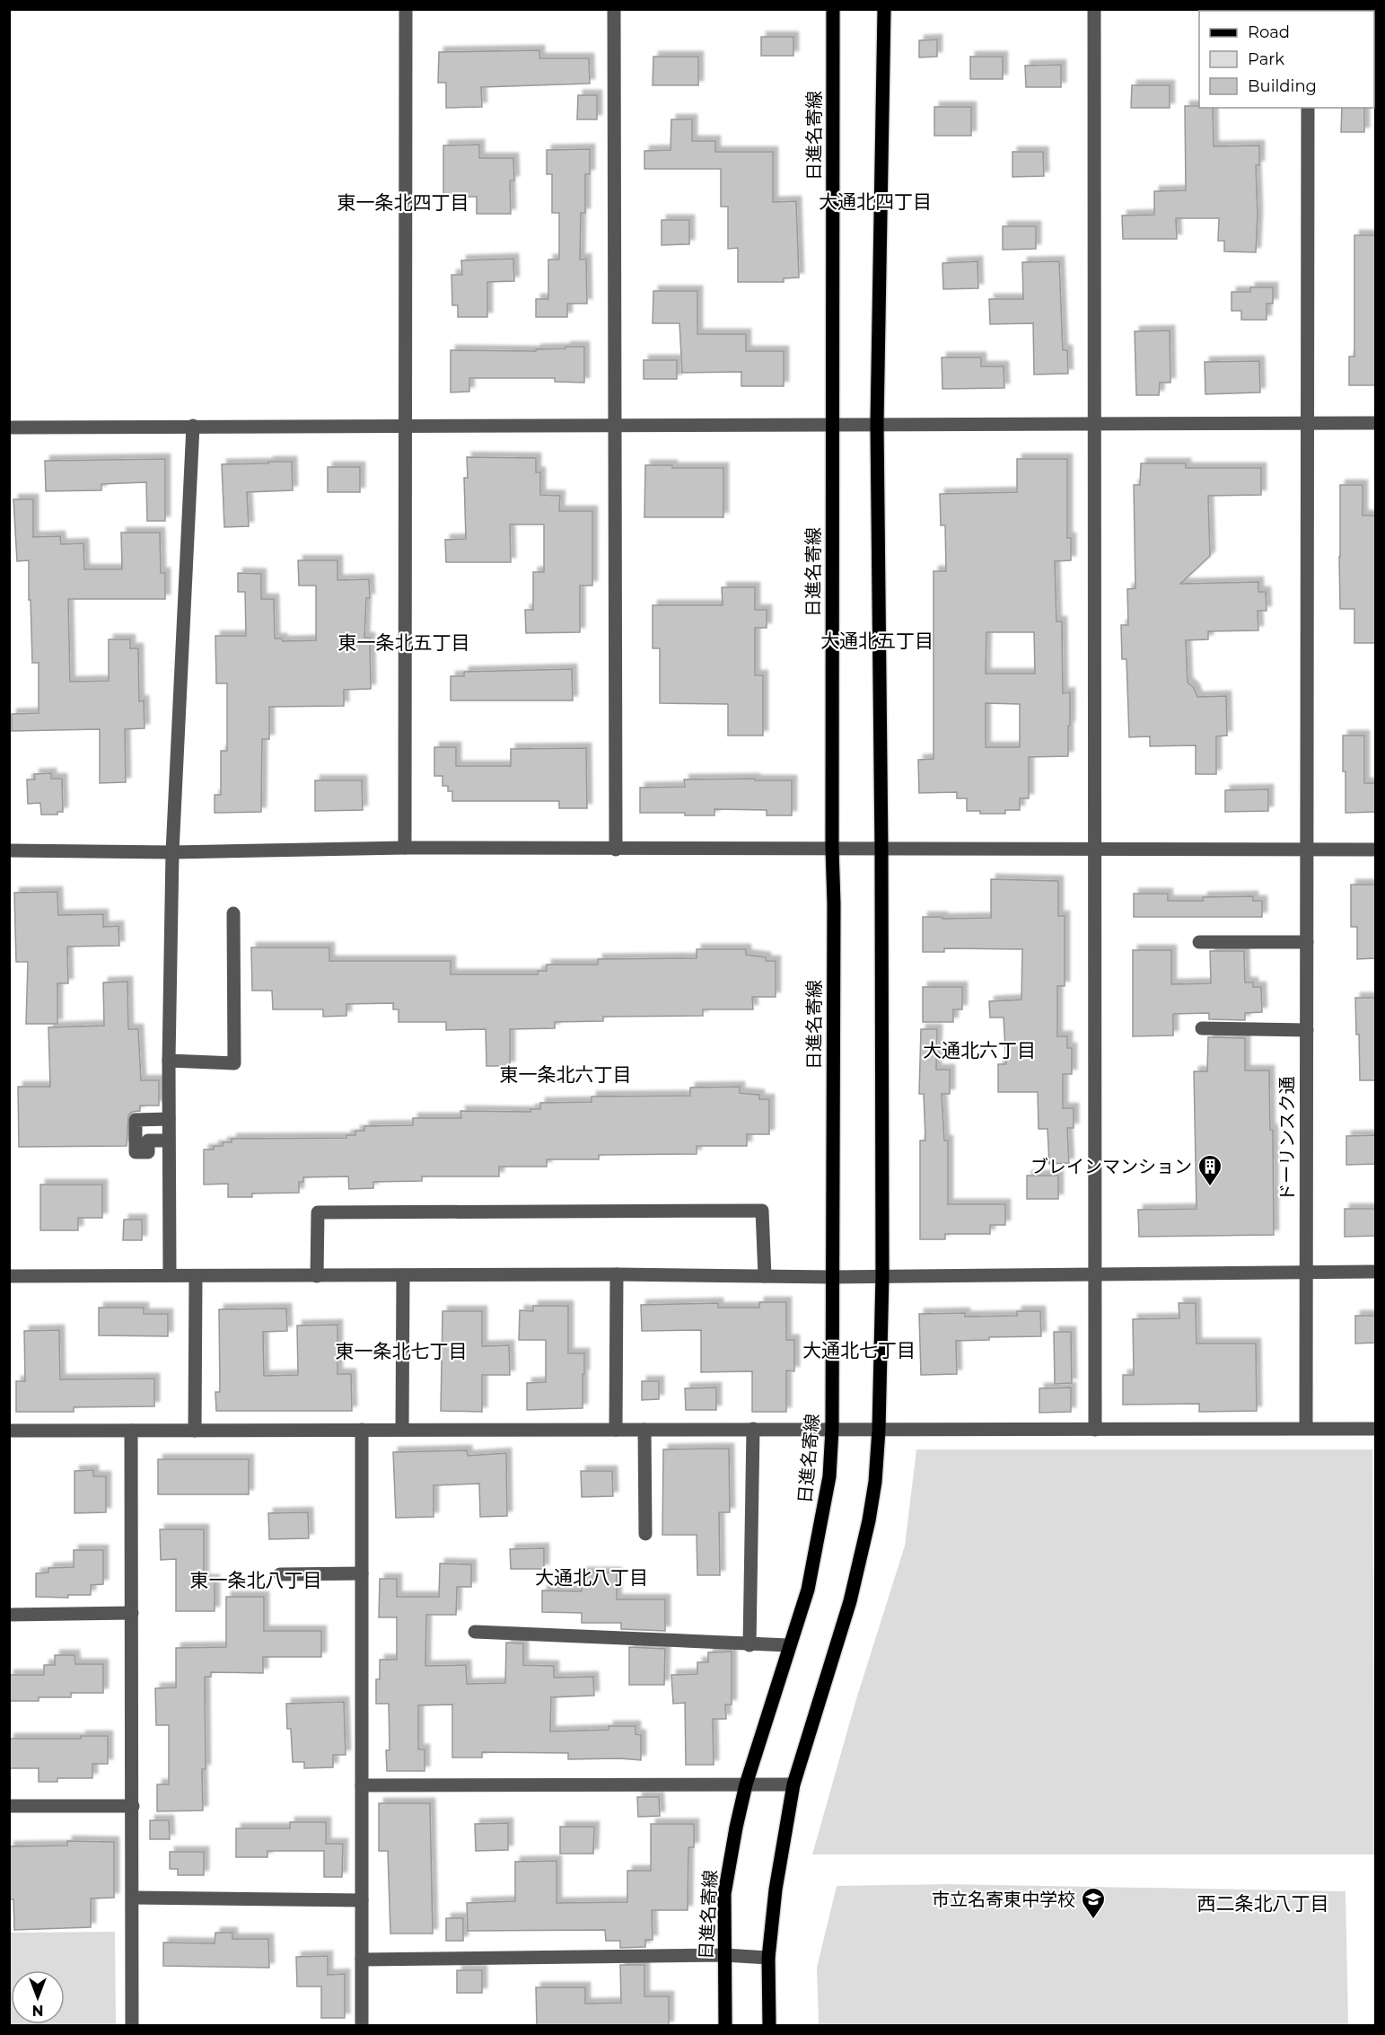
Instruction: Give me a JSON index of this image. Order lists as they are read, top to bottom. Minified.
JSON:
{"streets":{"main road":["日進名寄線"],"street":["ドーリンスク通"]},"districts":["大通北四丁目","東一条北四丁目","大通北五丁目","東一条北五丁目","大通北六丁目","東一条北六丁目","大通北七丁目","東一条北七丁目","大通北八丁目","東一条北八丁目","西二条北八丁目"],"places":{"building":["ブレインマンション"],"school or university":["市立名寄東中学校"]},"legend":["Road","Park","Building"],"north":"bottom"}
